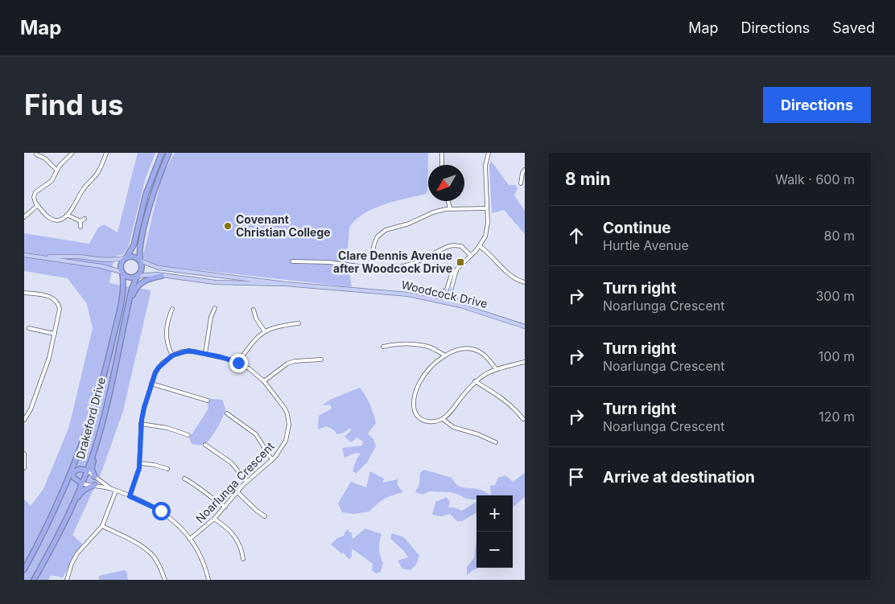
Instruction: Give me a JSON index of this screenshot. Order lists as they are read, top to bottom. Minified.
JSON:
{"streets":{"highway":["Drakeford Drive"],"main road":["Woodcock Drive"],"street":["Noarlunga Crescent"]},"crossings":[["Woodcock Drive","Drakeford Drive"]],"places":{"other":["Covenant Christian College"],"transit":["Clare Dennis Avenue after Woodcock Drive"]},"north":"bottom left","page":{"header":"Map","nav":["Map","Directions","Saved"],"buttons":"Directions","title":"Find us","heading":["8 min","Walk · 600 m"],"list":[["Continue","Hurtle Avenue","80 m"],["Turn right","Noarlunga Crescent","300 m"],["Turn right","Noarlunga Crescent","100 m"],["Turn right","Noarlunga Crescent","120 m"],"Arrive at destination"],"map_buttons":["+","−"]}}
